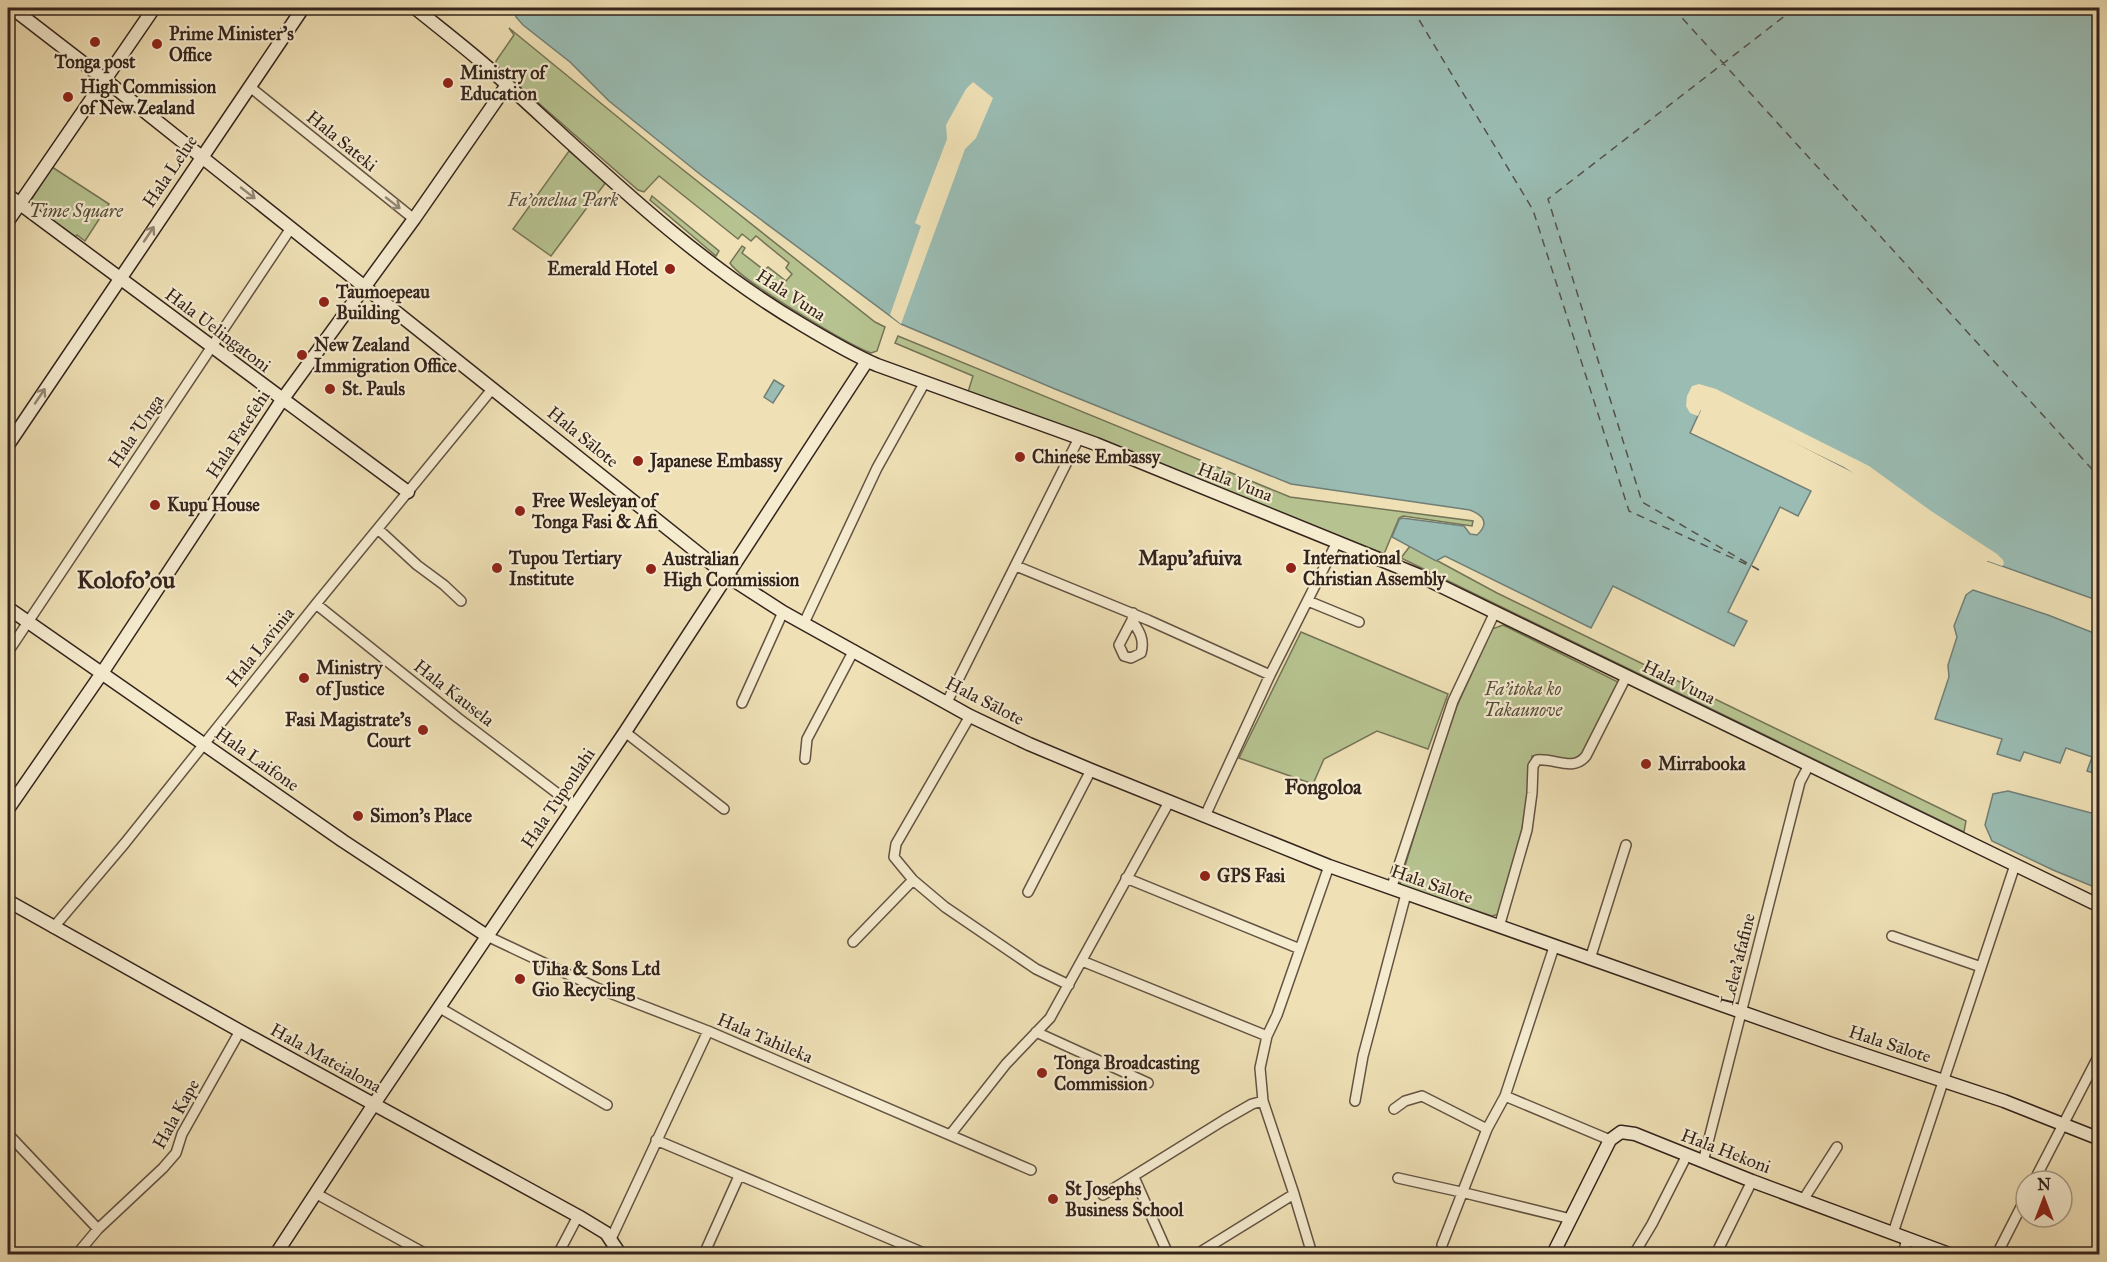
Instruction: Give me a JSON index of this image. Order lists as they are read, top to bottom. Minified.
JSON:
{"streets":{"main road":["Hala Lelue","Hala Vuna","Hala Uelingatoni","Hala Fatefehi","Hala Sālote","Hala Laifone","Hala Tupoulahi","Hala Mateialona","Hala Hekoni"],"street":["Hala Sateki","Hala 'Unga","Hala Lavinia","Hala Kausela","Lelea’afafine","Hala Tahileka","Hala Kape"]},"crossings":[["Hala Sateki","Hala Lelue"],["Hala Sateki","Hala Fatefehi"],["Hala Lelue","Hala Uelingatoni"],["Hala Lelue","Hala Sālote"],["Hala Vuna","Hala Fatefehi"],["Hala Vuna","Hala Tupoulahi"],["Hala Vuna","Lelea’afafine"],["Hala Uelingatoni","Hala 'Unga"],["Hala Uelingatoni","Hala Fatefehi"],["Hala Uelingatoni","Hala Lavinia"],["Hala 'Unga","Hala Sālote"],["Hala 'Unga","Hala Laifone"],["Hala Fatefehi","Hala Sālote"],["Hala Fatefehi","Hala Laifone"],["Hala Sālote","Hala Lavinia"],["Hala Sālote","Hala Tupoulahi"],["Hala Sālote","Lelea’afafine"],["Hala Lavinia","Hala Kausela"],["Hala Lavinia","Hala Laifone"],["Hala Lavinia","Hala Mateialona"],["Hala Kausela","Hala Tupoulahi"],["Hala Laifone","Hala Tupoulahi"],["Hala Laifone","Hala Tahileka"],["Hala Tupoulahi","Hala Tahileka"],["Hala Tupoulahi","Hala Mateialona"],["Lelea’afafine","Hala Hekoni"],["Hala Mateialona","Hala Kape"]],"one_way":["Hala Sateki","Hala Lelue"],"districts":["Mapu'afuiva","Kolofo'ou","Fongoloa"],"parks":["Fa'onelua Park","Time Square","Fa'itoka ko Takaunove"],"places":["Tonga post","Prime Minister's Office","Ministry of Education","High Commission of New Zealand","Emerald Hotel","Taumoepeau Building","New Zealand Immigration Office","St. Pauls","Chinese Embassy","Japanese Embassy","Kupu House","Free Wesleyan of Tonga Fasi & Afi","Tupou Tertiary Institute","International Christian Assembly","Australian High Commission","Ministry of Justice","Fasi Magistrate's Court","Mirrabooka","Simon's Place","GPS Fasi","Uiha & Sons Ltd Gio Recycling","Tonga Broadcasting Commission","St Josephs Business School"],"north":"top"}
